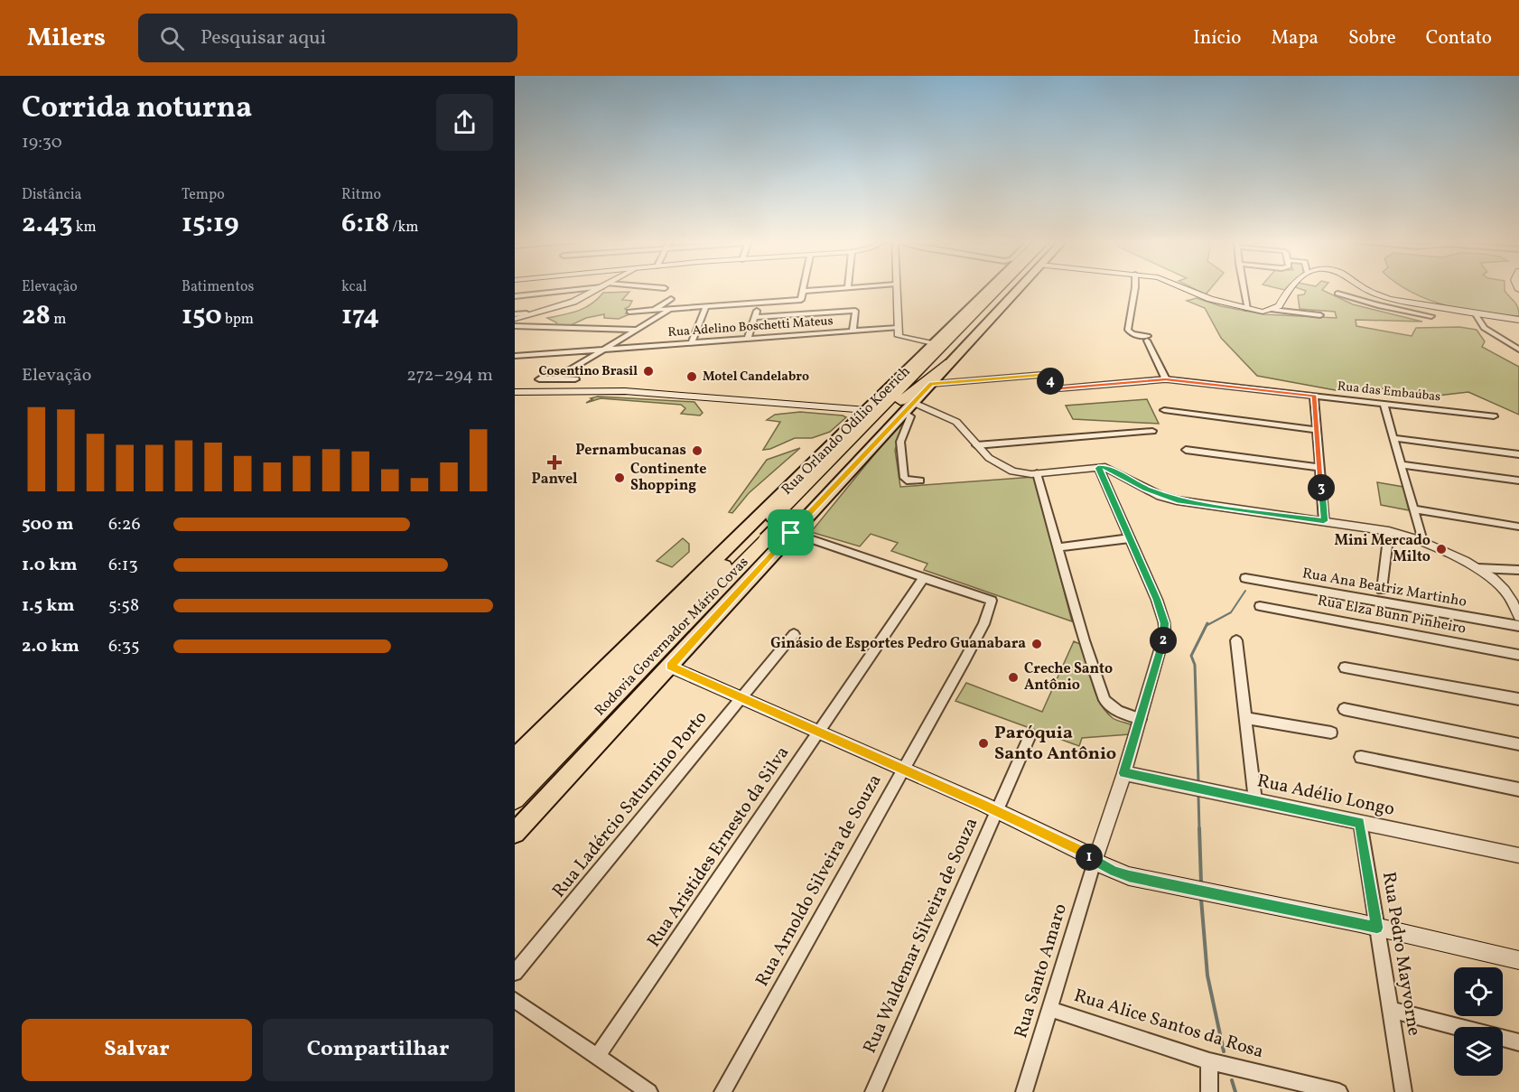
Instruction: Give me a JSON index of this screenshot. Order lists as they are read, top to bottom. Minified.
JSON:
{"streets":{"highway":["Rodovia Governador Mário Covas"],"main road":["Rua Orlando Odílio Koerich"],"street":["Rua Adelino Boschetti Mateus","Rua das Embaúbas","Rua Ana Beatriz Martinho","Rua Elza Bunn Pinheiro","Rua Adélio Longo","Rua Ladércio Saturnino Porto","Rua Aristides Ernesto da Silva","Rua Arnoldo Silveira de Souza","Rua Waldemar Silveira de Souza","Rua Pedro Mayvorne","Rua Santo Amaro","Rua Alice Santos da Rosa"]},"crossings":[["Rua Orlando Odílio Koerich","Rodovia Governador Mário Covas"],["Rua Adélio Longo","Rua Pedro Mayvorne"],["Rua Aristides Ernesto da Silva","Rua Arnoldo Silveira de Souza"],["Rua Santo Amaro","Rua Alice Santos da Rosa"]],"places":{"other":["Cosentino Brasil","Motel Candelabro","Pernambucanas","Continente Shopping","Mini Mercado Milto","Ginásio de Esportes Pedro Guanabara","Creche Santo Antônio","Paróquia Santo Antônio"],"health":["Panvel"]},"page":{"header":"Milers","search":"Pesquisar aqui","nav":["Início","Mapa","Sobre","Contato"],"heading":["Corrida noturna","19:30"],"stats":[["Distância","2.43 km"],["Tempo","15:19"],["Ritmo","6:18 /km"],["Elevação","28 m"],["Batimentos","150 bpm"],["kcal","174"]],"chart":["Elevação","272–294 m"],"pins":["4","3","2","1"],"list":[{"name":"500 m","note":"6:26"},{"name":"1.0 km","note":"6:13"},{"name":"1.5 km","note":"5:58"},{"name":"2.0 km","note":"6:35"}],"buttons":["Salvar","Compartilhar"]}}
